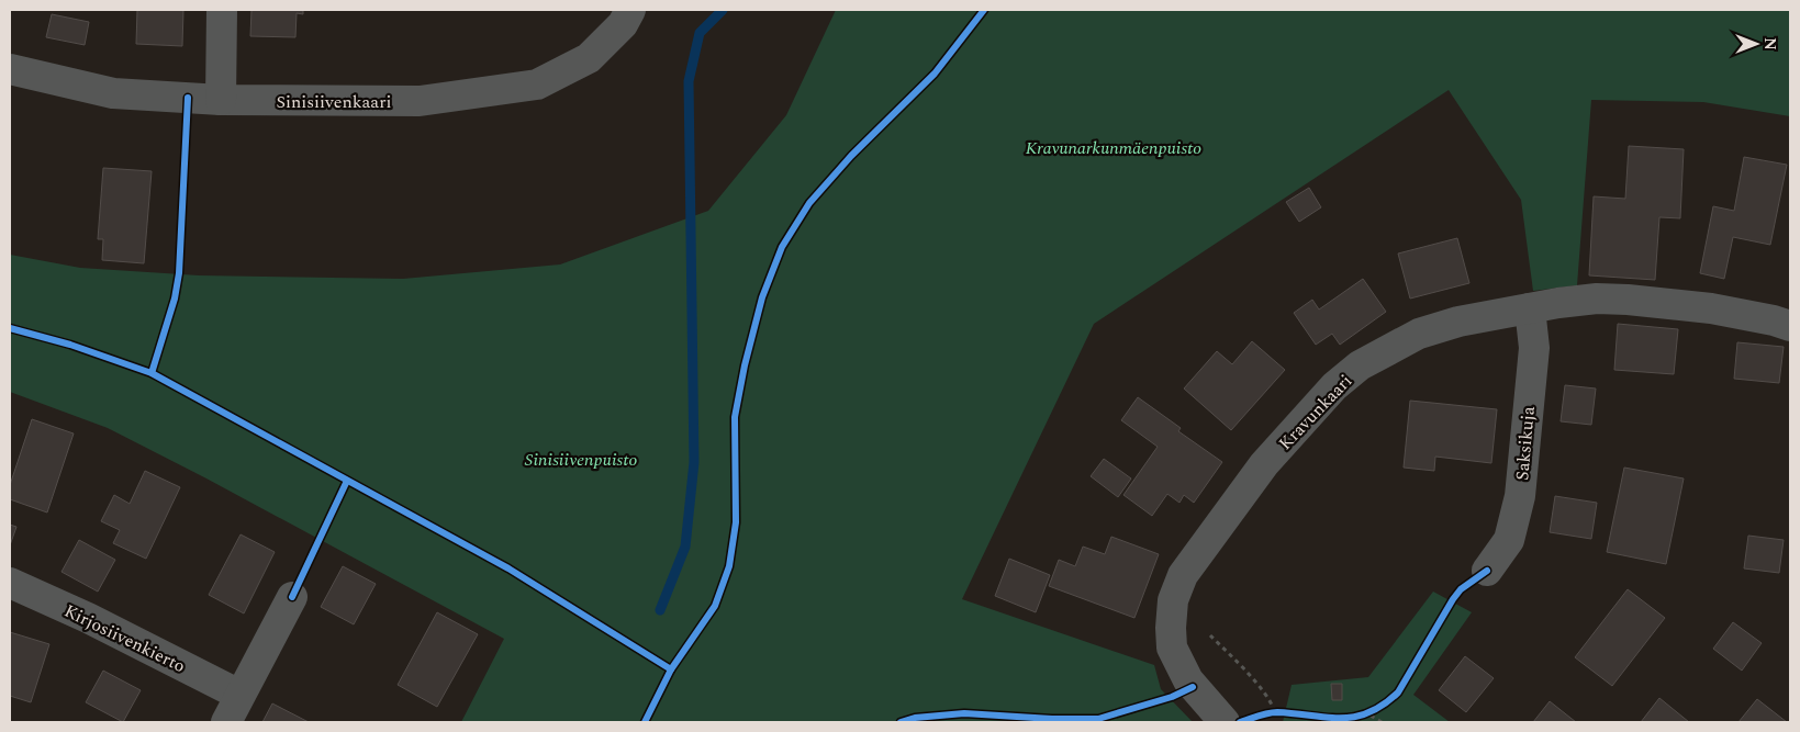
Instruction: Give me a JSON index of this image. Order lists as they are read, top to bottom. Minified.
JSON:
{"streets":{"street":["Sinisiivenkaari","Kravunkaari","Saksikuja","Kirjosiivenkierto"]},"crossings":[["Kravunkaari","Saksikuja"]],"parks":["Kravunarkunmäenpuisto","Sinisiivenpuisto"],"north":"right"}
